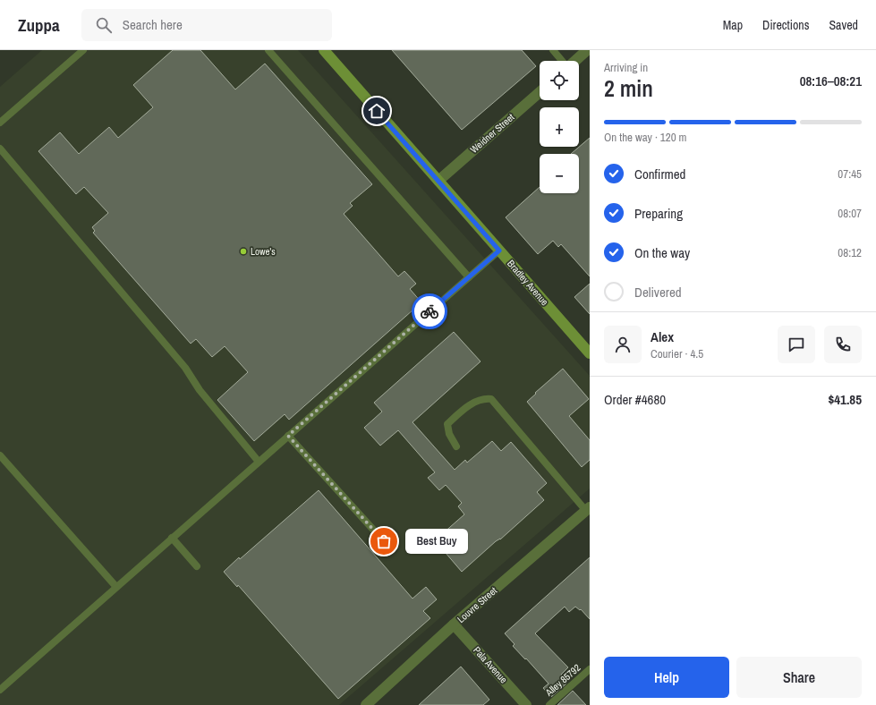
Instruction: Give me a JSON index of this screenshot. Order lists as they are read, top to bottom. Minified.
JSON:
{"streets":{"street":["Weidner Street","Bradley Avenue","Louvre Street","Pala Avenue"],"lane":["Alley 85792"]},"crossings":[["Weidner Street","Bradley Avenue"],["Louvre Street","Pala Avenue"]],"places":["Lowe's","Best Buy"],"page":{"header":"Zuppa","search":"Search here","nav":["Map","Directions","Saved"],"heading":["2 min","Arriving in","08:16–08:21"],"panel":["Alex","Courier · 4.5","Order #4680","$41.85"],"map_buttons":["+","−"],"bar":"On the way · 120 m","list":[["Confirmed","07:45"],["Preparing","08:07"],["On the way","08:12"],"Delivered"],"bubble":"Best Buy","buttons":["Help","Share"]}}
